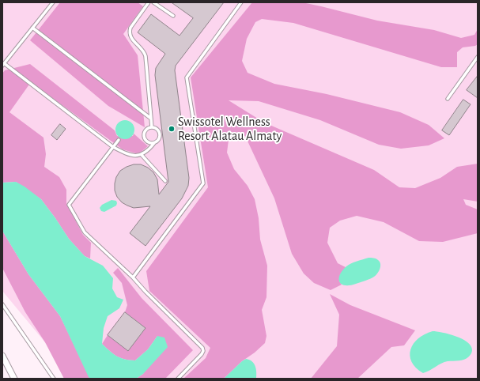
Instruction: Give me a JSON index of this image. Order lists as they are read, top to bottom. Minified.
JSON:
{"places":["Swissotel Wellness Resort Alatau Almaty"]}
